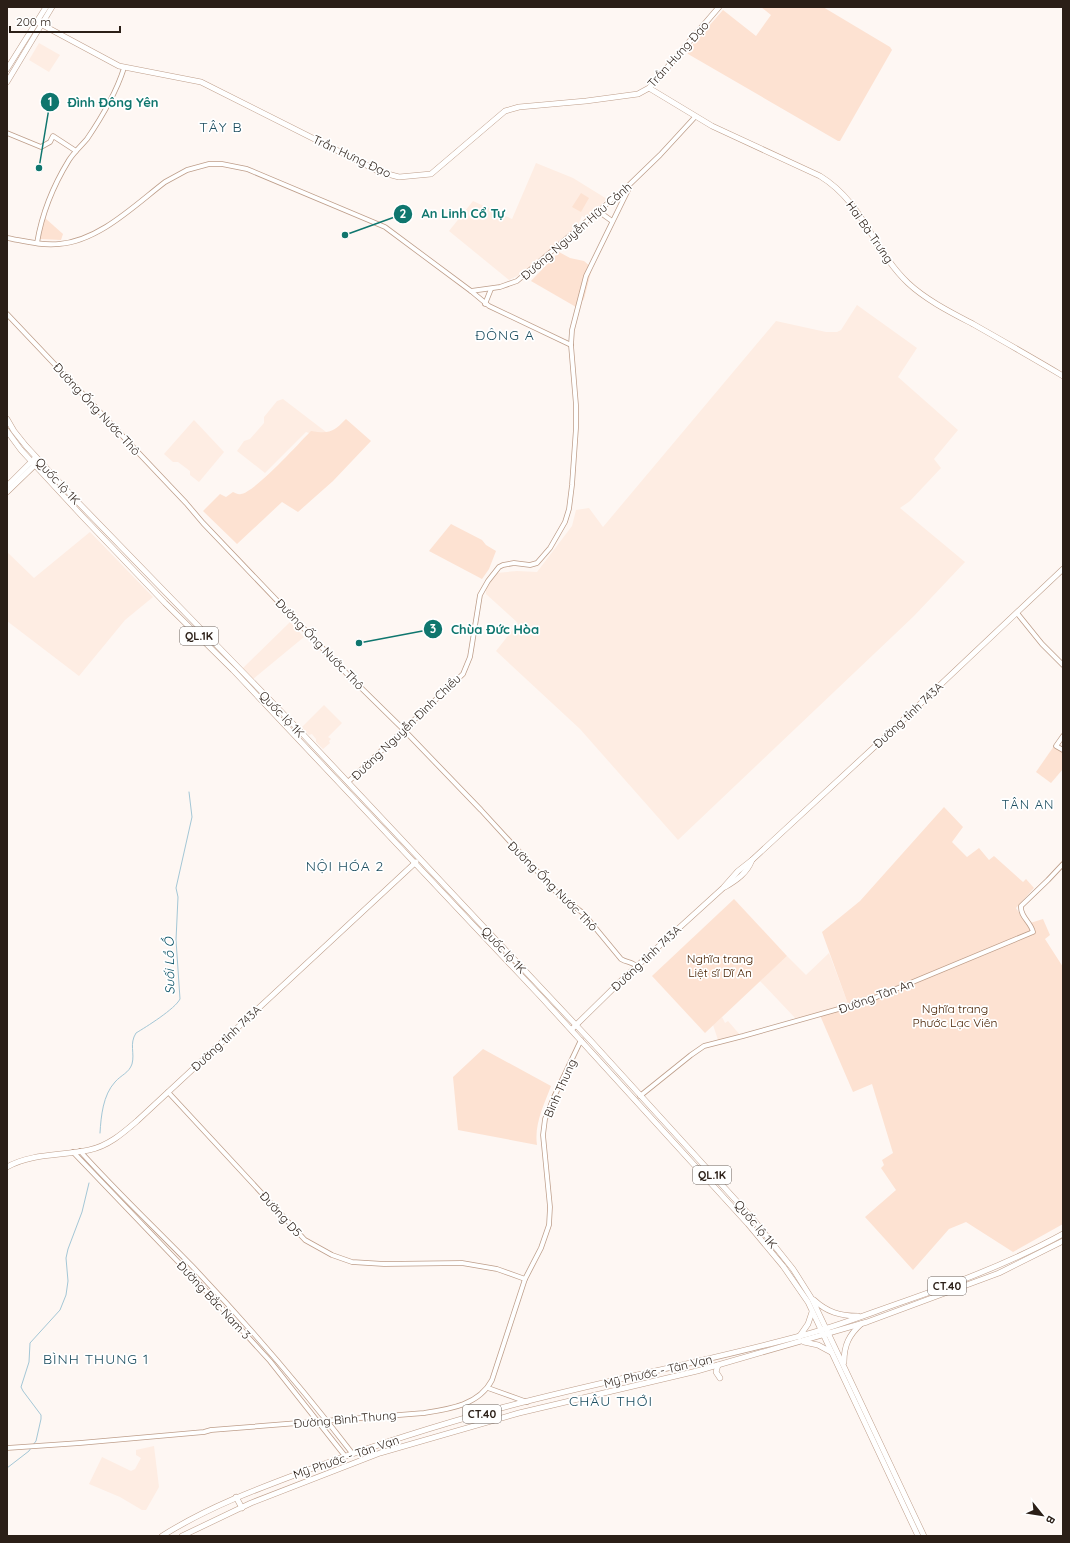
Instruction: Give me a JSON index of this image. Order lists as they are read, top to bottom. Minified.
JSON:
{"streets":{"main road":["Trần Hưng Đạo","Hai Bà Trưng","Quốc lộ 1K","QL.1K","Đường tỉnh 743A","CT.40","Mỹ Phước - Tân Vạn"],"street":["Đường Nguyễn Hữu Cảnh","Đường Ống Nước Thô","Đường Nguyễn Đình Chiểu","Đường Tân An","Bình Thung","Đường D5","Đường Bắc Nam 3","Đường Bình Thung"]},"crossings":[["Trần Hưng Đạo","Hai Bà Trưng"],["Đường Nguyễn Hữu Cảnh","Hai Bà Trưng"],["Đường Nguyễn Hữu Cảnh","Đường Nguyễn Đình Chiểu"],["Đường Ống Nước Thô","Đường tỉnh 743A"],["Đường Ống Nước Thô","Đường Nguyễn Đình Chiểu"],["Quốc lộ 1K","Đường tỉnh 743A"],["Quốc lộ 1K","Đường Nguyễn Đình Chiểu"],["Quốc lộ 1K","Đường Tân An"],["Quốc lộ 1K","Bình Thung"],["Quốc lộ 1K","Mỹ Phước - Tân Vạn"],["Đường tỉnh 743A","Đường D5"],["Đường tỉnh 743A","Đường Bắc Nam 3"],["Bình Thung","Đường D5"],["Đường Bắc Nam 3","Mỹ Phước - Tân Vạn"],["Đường Bắc Nam 3","Đường Bình Thung"]],"districts":["TÂY B","ĐÔNG A","TÂN AN","NỘI HÓA 2","BÌNH THUNG 1","CHÂU THỚI"],"water":["Suối Lồ Ồ"],"parks":["Nghĩa trang Liệt sĩ Dĩ An","Nghĩa trang Phước Lạc Viên"],"places":["Đình Đông Yên","An Linh Cổ Tự","Chùa Đức Hòa"],"scale_bar":"200 m","north":"bottom right"}
